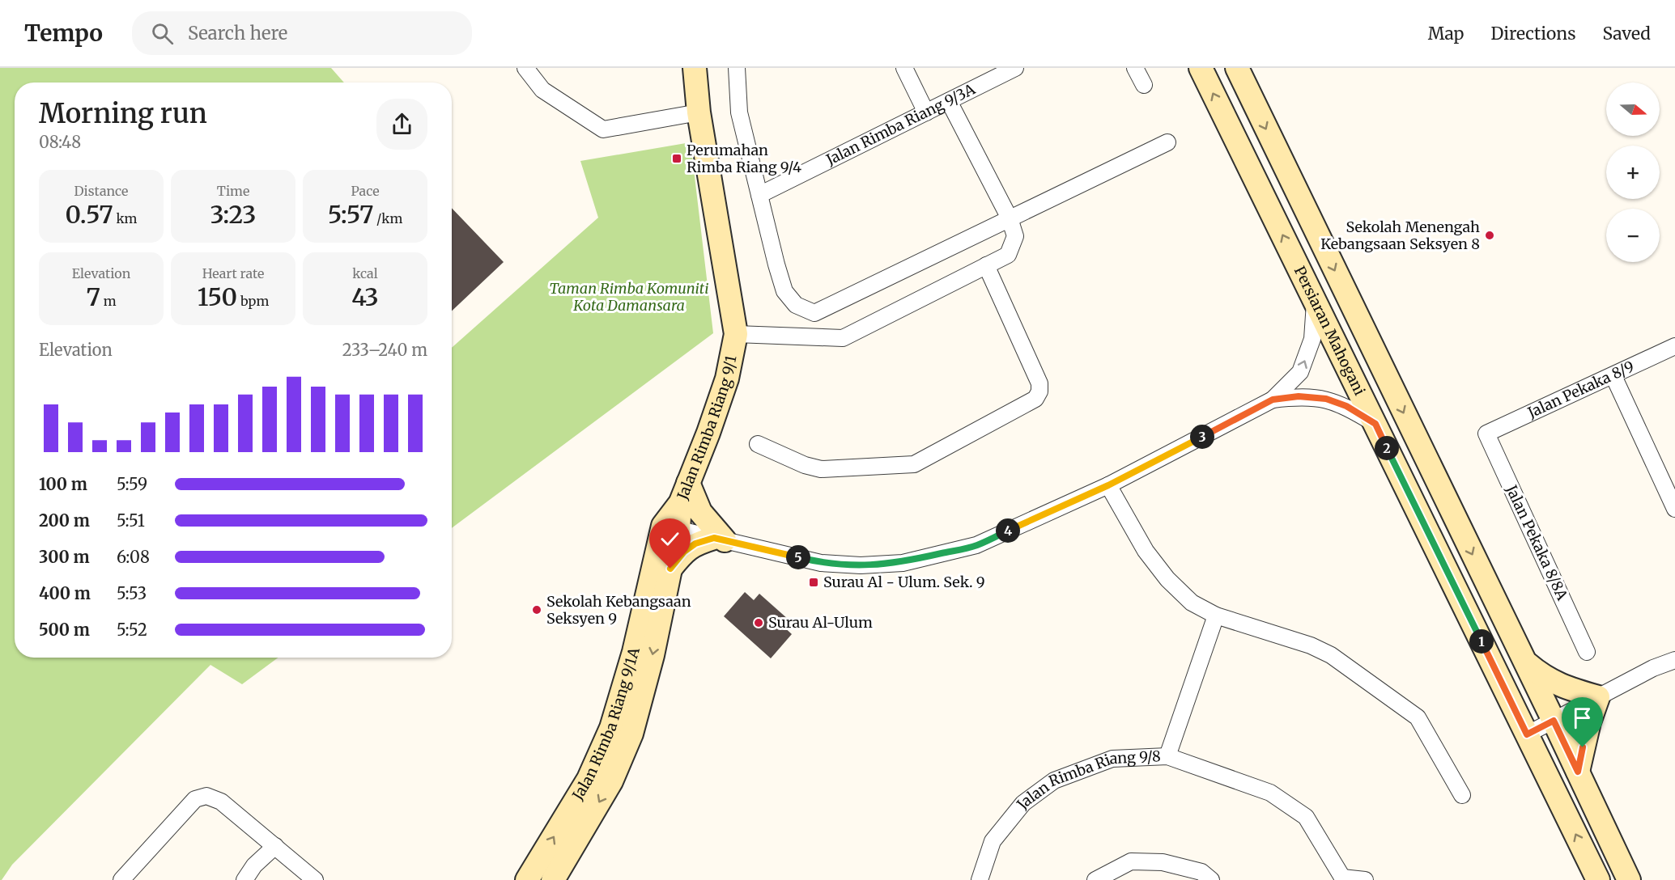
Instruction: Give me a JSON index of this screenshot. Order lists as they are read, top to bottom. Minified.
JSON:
{"streets":{"main road":["Persiaran Mahogani","Jalan Rimba Riang 9/1","Jalan Rimba Riang 9/1A"],"street":["Jalan Rimba Riang 9/3A","Jalan Pekaka 8/9","Jalan Pekaka 8/8A","Jalan Rimba Riang 9/8"]},"crossings":[["Jalan Pekaka 8/9","Jalan Pekaka 8/8A"],["Jalan Rimba Riang 9/1","Jalan Rimba Riang 9/1A"]],"one_way":["Jalan Rimba Riang 9/1","Jalan Rimba Riang 9/1A"],"parks":["Taman Rimba Komuniti Kota Damansara"],"places":{"transit":["Perumahan Rimba Riang 9/4","Surau Al - Ulum. Sek. 9"],"other":["Sekolah Menengah Kebangsaan Seksyen 8","Sekolah Kebangsaan Seksyen 9","Surau Al-Ulum"]},"north":"right","page":{"header":"Tempo","search":"Search here","nav":["Map","Directions","Saved"],"map_buttons":["+","−"],"heading":["Morning run","08:48"],"stats":[["Distance","0.57 km"],["Time","3:23"],["Pace","5:57 /km"],["Elevation","7 m"],["Heart rate","150 bpm"],["kcal","43"]],"chart":["Elevation","233–240 m"],"pins":["3","2","4","5","1"],"list":[{"name":"100 m","note":"5:59"},{"name":"200 m","note":"5:51"},{"name":"300 m","note":"6:08"},{"name":"400 m","note":"5:53"},{"name":"500 m","note":"5:52"}]}}
